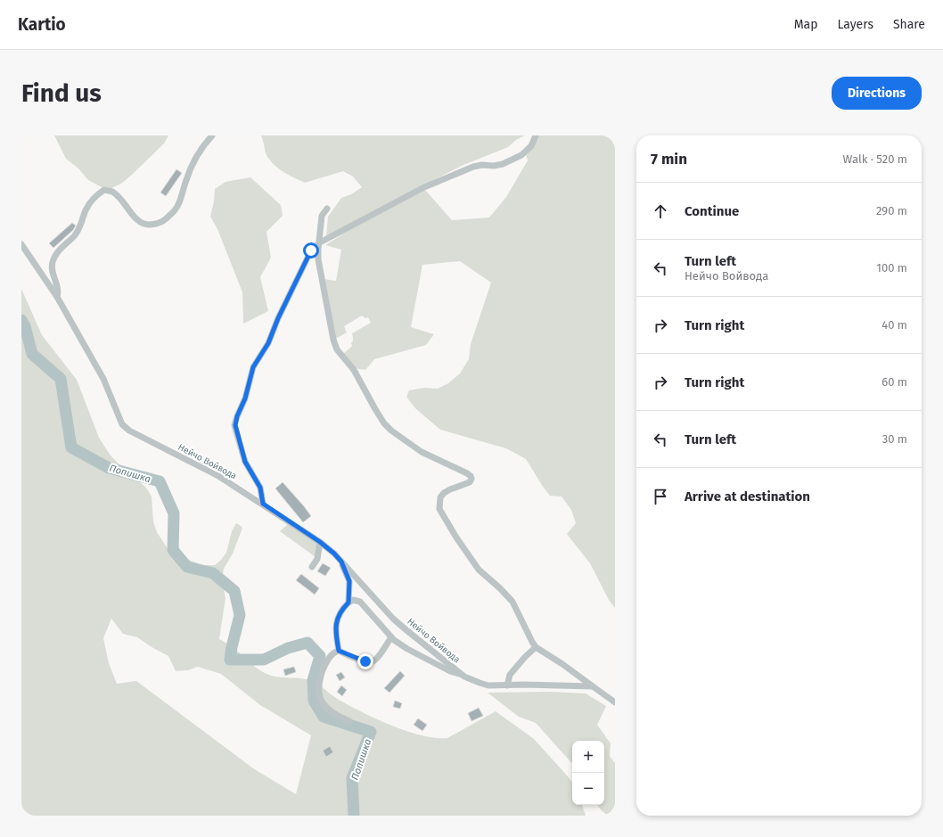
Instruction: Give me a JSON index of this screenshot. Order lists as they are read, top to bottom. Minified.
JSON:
{"streets":{"street":["Нейчо Войвода"]},"water":["Попишка"],"page":{"header":"Kartio","nav":["Map","Layers","Share"],"buttons":"Directions","title":"Find us","heading":["7 min","Walk · 520 m"],"list":[["Continue","290 m"],["Turn left","Нейчо Войвода","100 m"],["Turn right","40 m"],["Turn right","60 m"],["Turn left","30 m"],"Arrive at destination"],"map_buttons":["+","−"]}}
